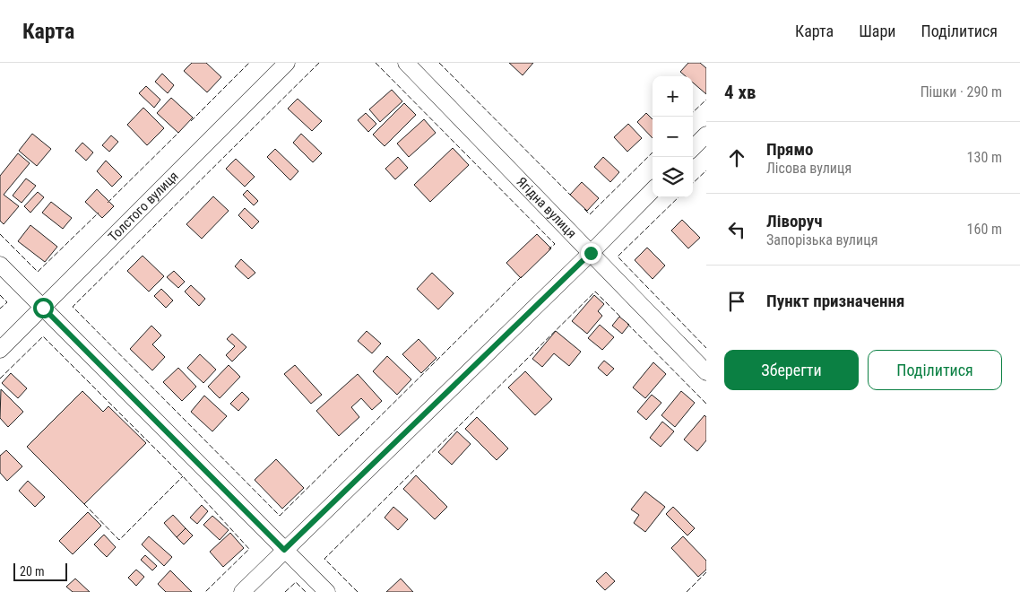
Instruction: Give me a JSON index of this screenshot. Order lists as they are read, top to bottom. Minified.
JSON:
{"streets":{"street":["Толстого вулиця","Ягідна вулиця"]},"scale_bar":"20 m","page":{"header":"Карта","nav":["Карта","Шари","Поділитися"],"heading":["4 хв","Пішки · 290 m"],"map_buttons":["+","−"],"list":[["Прямо","Лісова вулиця","130 m"],["Ліворуч","Запорізька вулиця","160 m"],"Пункт призначення"],"buttons":["Зберегти","Поділитися"],"scale":"20 m"}}
